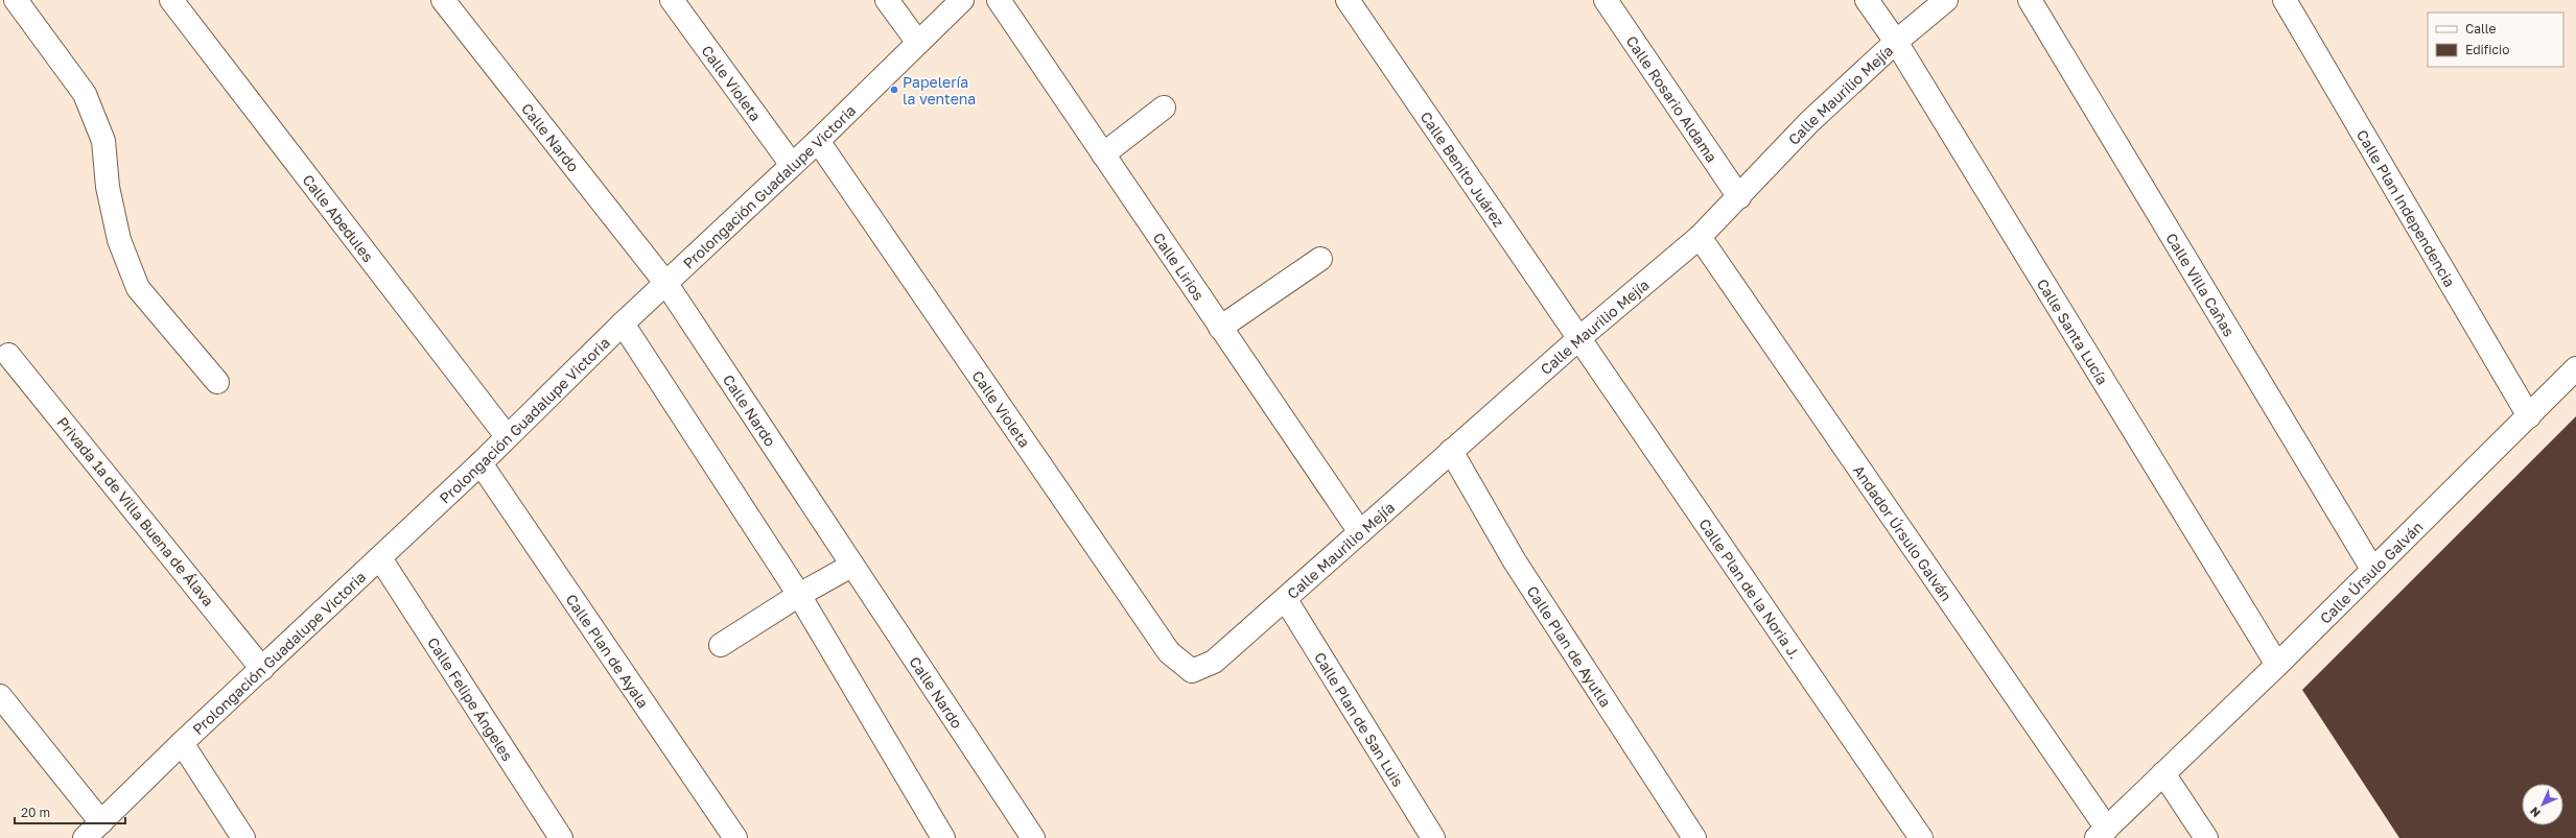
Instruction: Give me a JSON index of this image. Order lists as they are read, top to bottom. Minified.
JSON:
{"streets":{"street":["Calle Violeta","Calle Maurilio Mejía","Calle Rosario Aldama","Calle Nardo","Calle Benito Juárez","Prolongación Guadalupe Victoria","Calle Plan Independencia","Calle Abedules","Calle Lirios","Calle Villa Cañas","Calle Santa Lucía","Privada 1ª de Villa Buena de Álava","Andador Úrsulo Galván","Calle Úrsulo Galván","Calle Plan de la Noria J.","Calle Plan de Ayutla","Calle Plan de Ayala","Calle Felipe Ángeles","Calle Plan de San Luis"]},"crossings":[["Calle Violeta","Calle Maurilio Mejía"],["Calle Violeta","Prolongación Guadalupe Victoria"],["Calle Maurilio Mejía","Calle Rosario Aldama"],["Calle Maurilio Mejía","Calle Benito Juárez"],["Calle Maurilio Mejía","Calle Lirios"],["Calle Maurilio Mejía","Calle Santa Lucía"],["Calle Maurilio Mejía","Andador Úrsulo Galván"],["Calle Maurilio Mejía","Calle Plan de la Noria J."],["Calle Maurilio Mejía","Calle Plan de Ayutla"],["Calle Maurilio Mejía","Calle Plan de San Luis"],["Calle Nardo","Prolongación Guadalupe Victoria"],["Calle Benito Juárez","Calle Plan de la Noria J."],["Prolongación Guadalupe Victoria","Calle Abedules"],["Prolongación Guadalupe Victoria","Privada 1ª de Villa Buena de Álava"],["Prolongación Guadalupe Victoria","Calle Plan de Ayala"],["Prolongación Guadalupe Victoria","Calle Felipe Ángeles"],["Calle Plan Independencia","Calle Úrsulo Galván"],["Calle Villa Cañas","Calle Úrsulo Galván"],["Calle Santa Lucía","Calle Úrsulo Galván"],["Andador Úrsulo Galván","Calle Úrsulo Galván"]],"places":["Papelería la ventena"],"legend":["Calle","Edificio"],"scale_bar":"20 m","north":"bottom left"}
